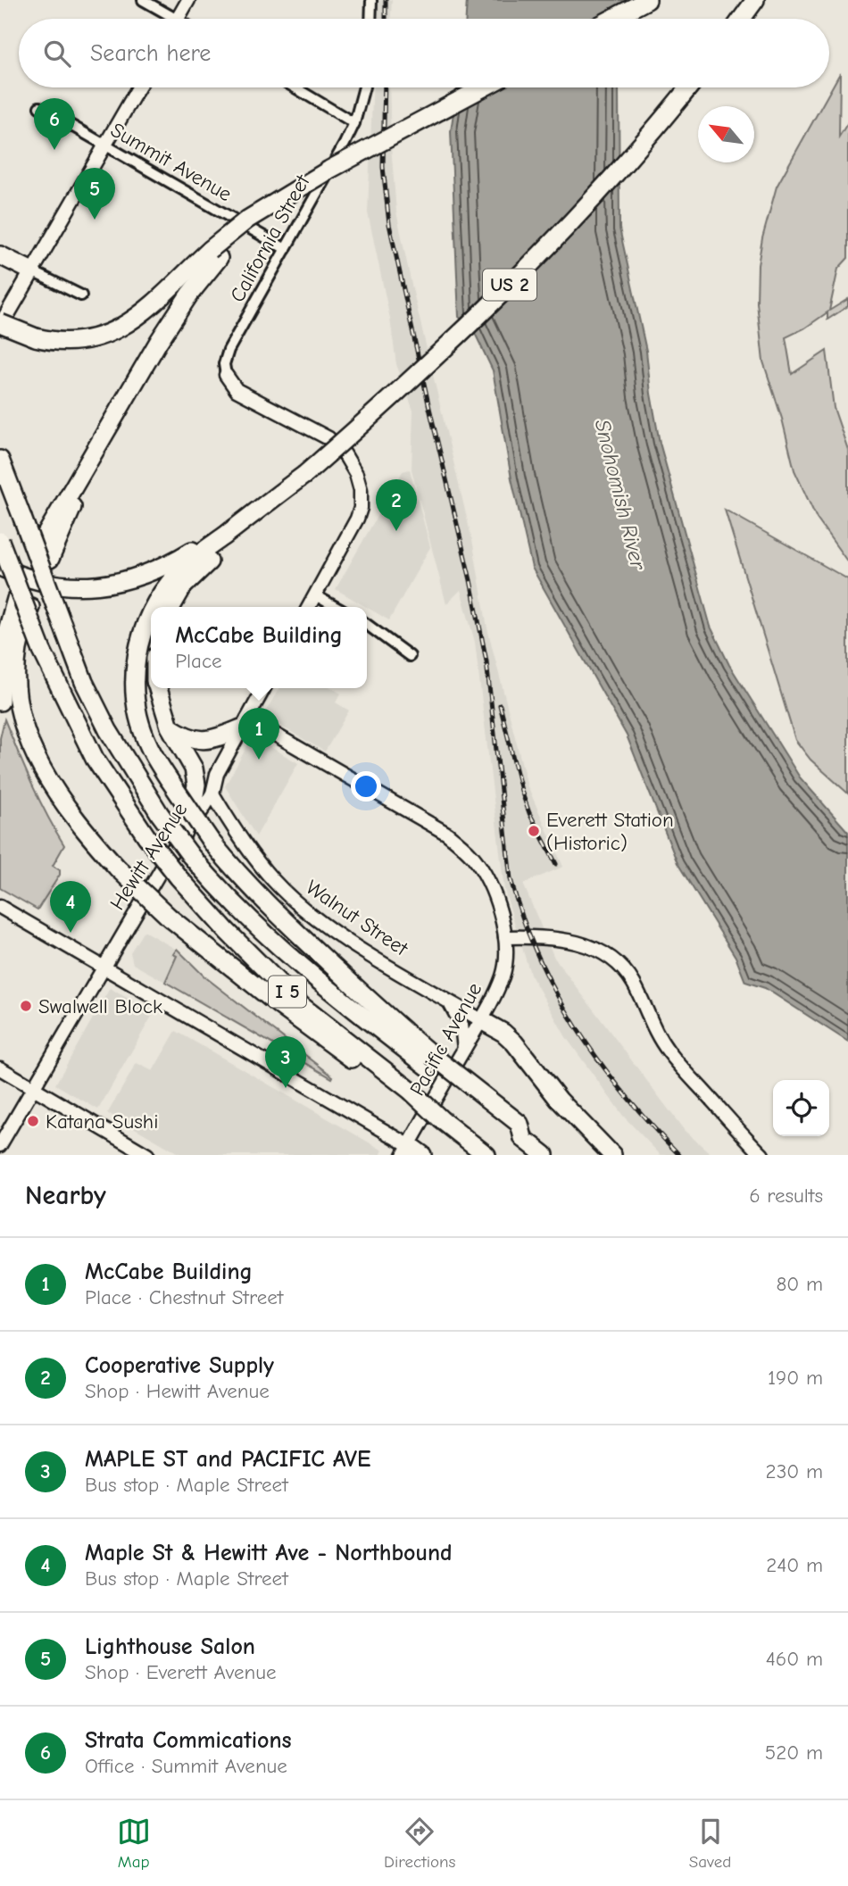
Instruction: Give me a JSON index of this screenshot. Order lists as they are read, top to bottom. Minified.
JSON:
{"streets":{"highway":["US 2","I 5"],"street":["Summit Avenue","California Street","Hewitt Avenue","Walnut Street","Pacific Avenue"]},"crossings":[["Summit Avenue","California Street"],["Hewitt Avenue","Walnut Street"],["Hewitt Avenue","Pacific Avenue"],["Walnut Street","Pacific Avenue"]],"water":["Snohomish River"],"places":["Everett Station (Historic)","Swalwell Block","Katana Sushi"],"north":"top left","page":{"search":"Search here","pins":["6","5","2","1","4","3"],"popup":["McCabe Building","Place"],"heading":["Nearby","6 results"],"list":[{"mark":"1","name":"McCabe Building","note":"Place · Chestnut Street","value":"80 m"},{"mark":"2","name":"Cooperative Supply","note":"Shop · Hewitt Avenue","value":"190 m"},{"mark":"3","name":"MAPLE ST and PACIFIC AVE","note":"Bus stop · Maple Street","value":"230 m"},{"mark":"4","name":"Maple St & Hewitt Ave - Northbound","note":"Bus stop · Maple Street","value":"240 m"},{"mark":"5","name":"Lighthouse Salon","note":"Shop · Everett Avenue","value":"460 m"},{"mark":"6","name":"Strata Commications","note":"Office · Summit Avenue","value":"520 m"}],"nav":["Map","Directions","Saved"]}}
